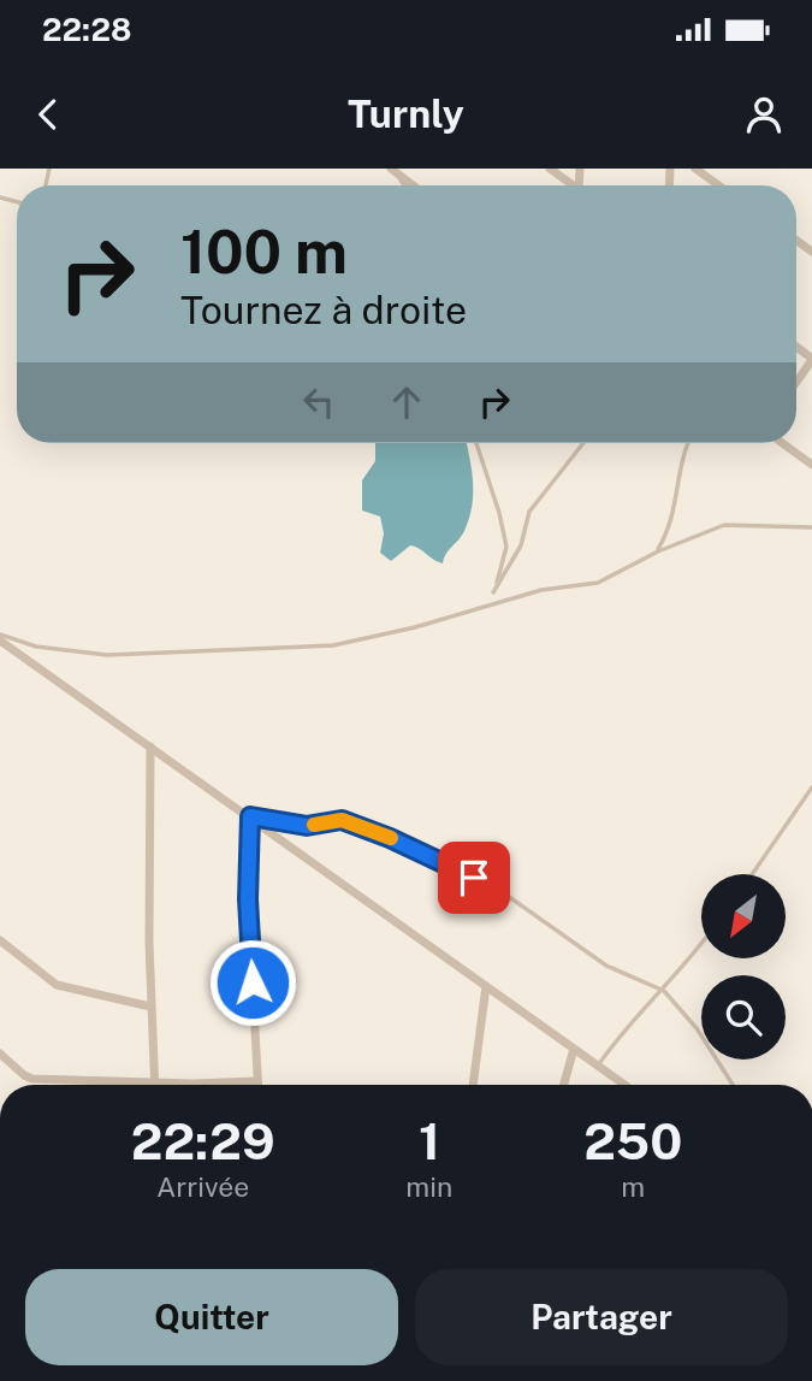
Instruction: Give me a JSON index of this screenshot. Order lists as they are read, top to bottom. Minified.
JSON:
{"north":"bottom left","page":{"status":"22:28","header":"Turnly","turn":["100 m","Tournez à droite"],"eta":["22:29","Arrivée","1","min","250","m"],"buttons":["Quitter","Partager"]}}
